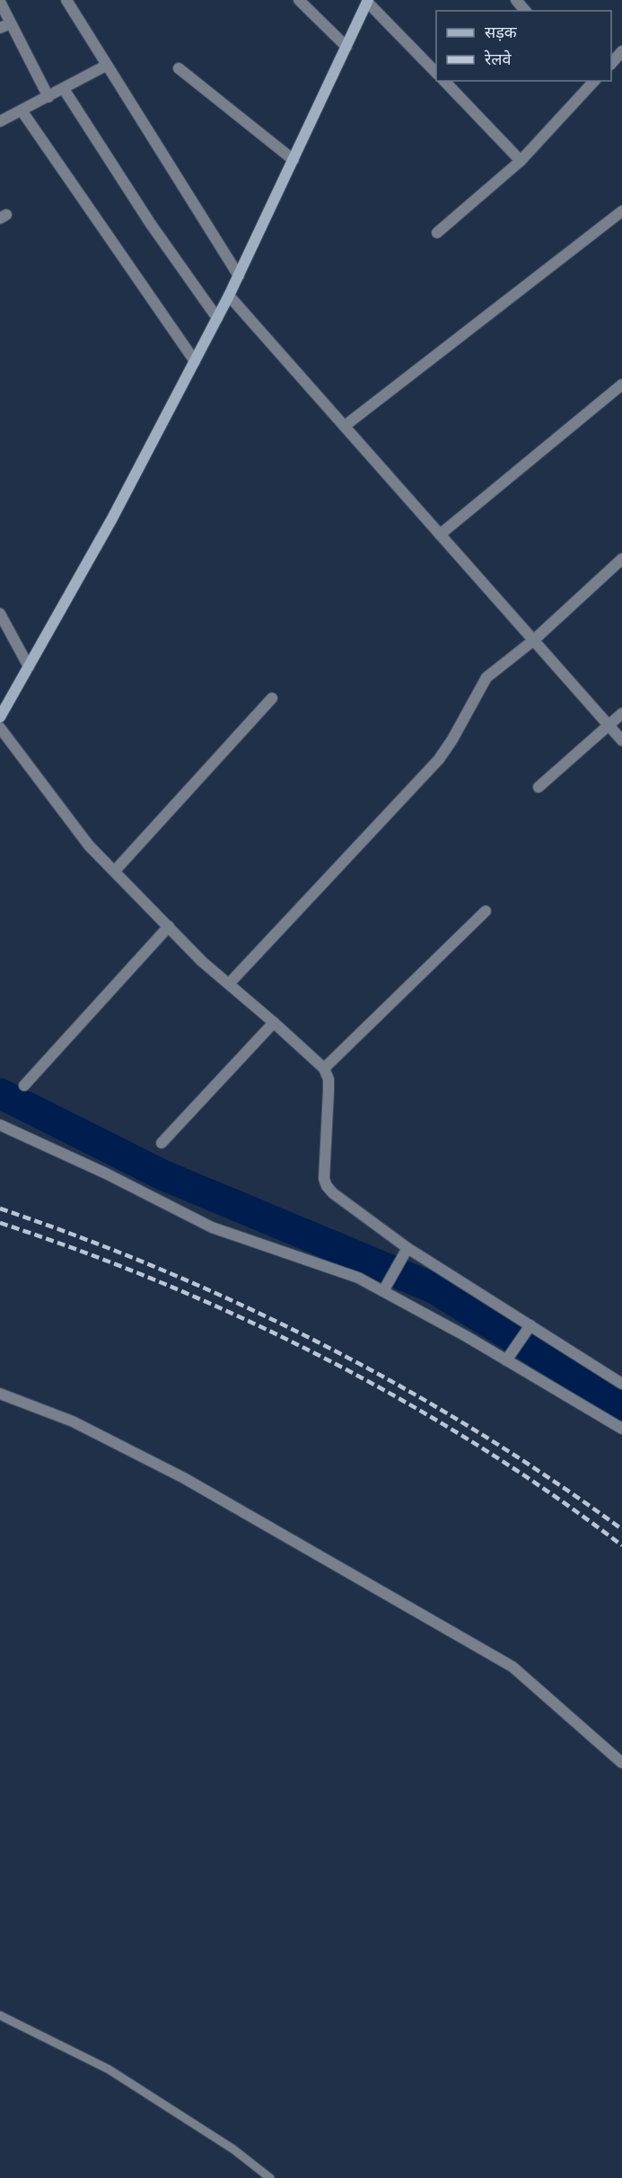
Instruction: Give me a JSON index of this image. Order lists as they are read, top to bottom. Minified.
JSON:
{"legend":["सड़क","रेलवे"]}
